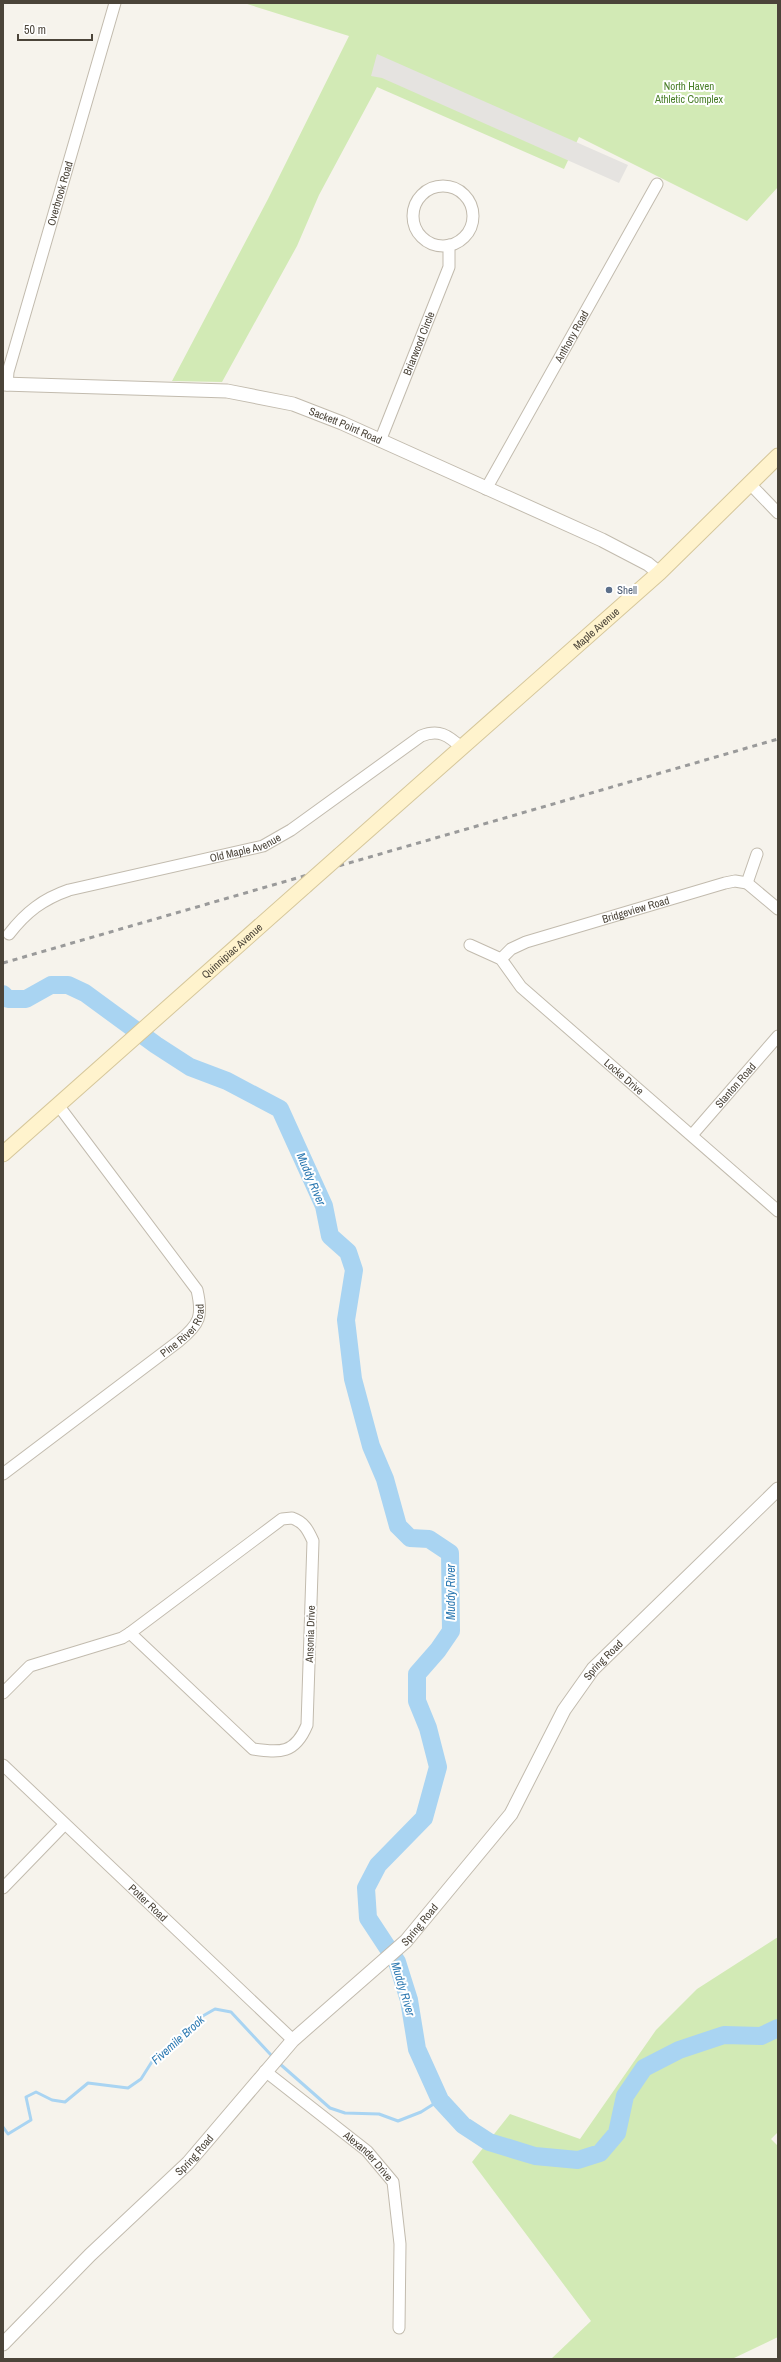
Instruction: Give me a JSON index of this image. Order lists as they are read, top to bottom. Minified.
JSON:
{"streets":{"main road":["Maple Avenue","Quinnipiac Avenue"],"street":["Overbrook Road","Anthony Road","Briarwood Circle","Sackett Point Road","Old Maple Avenue","Bridgeview Road","Locke Drive","Stanton Road","Pine River Road","Ansonia Drive","Spring Road","Potter Road","Alexander Drive"]},"crossings":[["Overbrook Road","Sackett Point Road"],["Anthony Road","Sackett Point Road"],["Briarwood Circle","Sackett Point Road"],["Sackett Point Road","Maple Avenue"],["Maple Avenue","Old Maple Avenue"],["Maple Avenue","Quinnipiac Avenue"],["Old Maple Avenue","Quinnipiac Avenue"],["Bridgeview Road","Locke Drive"],["Quinnipiac Avenue","Pine River Road"],["Locke Drive","Stanton Road"],["Spring Road","Potter Road"],["Spring Road","Alexander Drive"]],"water":["Muddy River","Fivemile Brook"],"parks":["North Haven Athletic Complex"],"places":["Shell"],"scale_bar":"50 m"}
